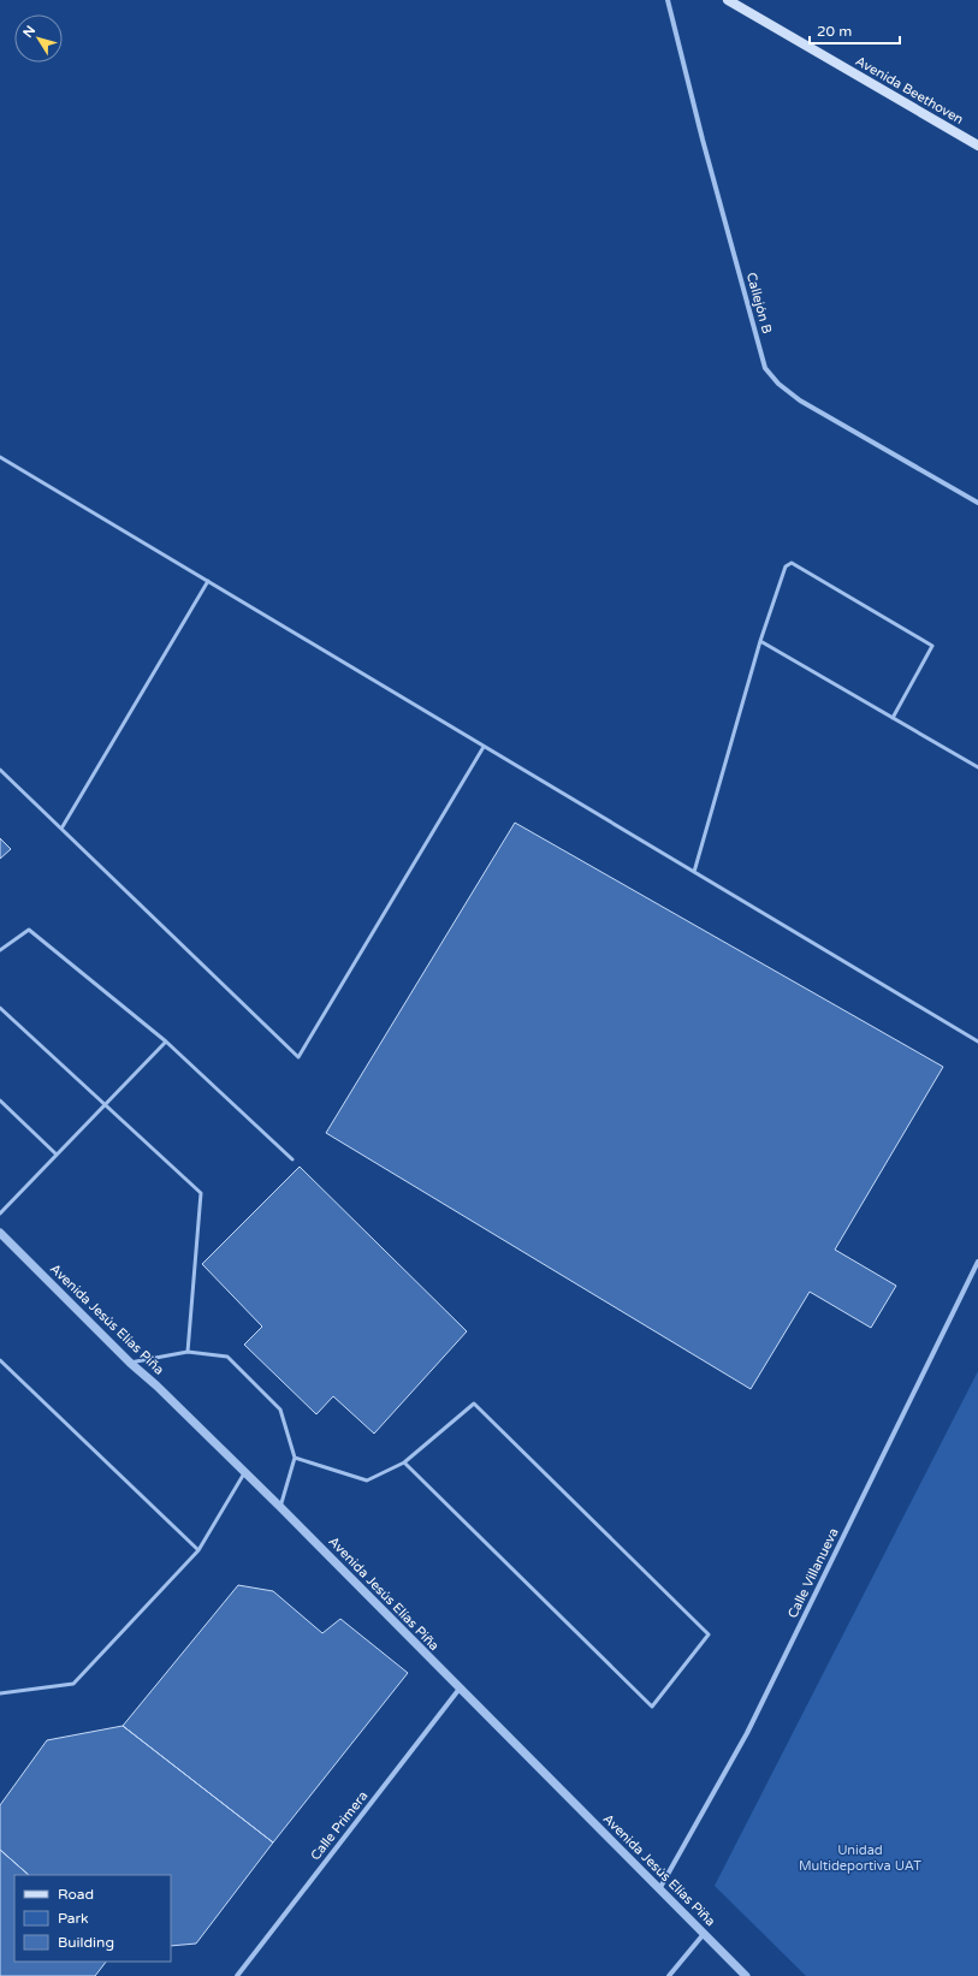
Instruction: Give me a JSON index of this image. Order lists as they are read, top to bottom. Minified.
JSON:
{"streets":{"main road":["Avenida Beethoven"],"street":["Callejón B","Avenida Jesús Elías Piña","Calle Villanueva","Calle Primera"]},"crossings":[["Avenida Jesús Elías Piña","Calle Villanueva"],["Avenida Jesús Elías Piña","Calle Primera"]],"parks":["Unidad Multideportiva UAT"],"legend":["Road","Park","Building"],"scale_bar":"20 m","north":"top left"}
